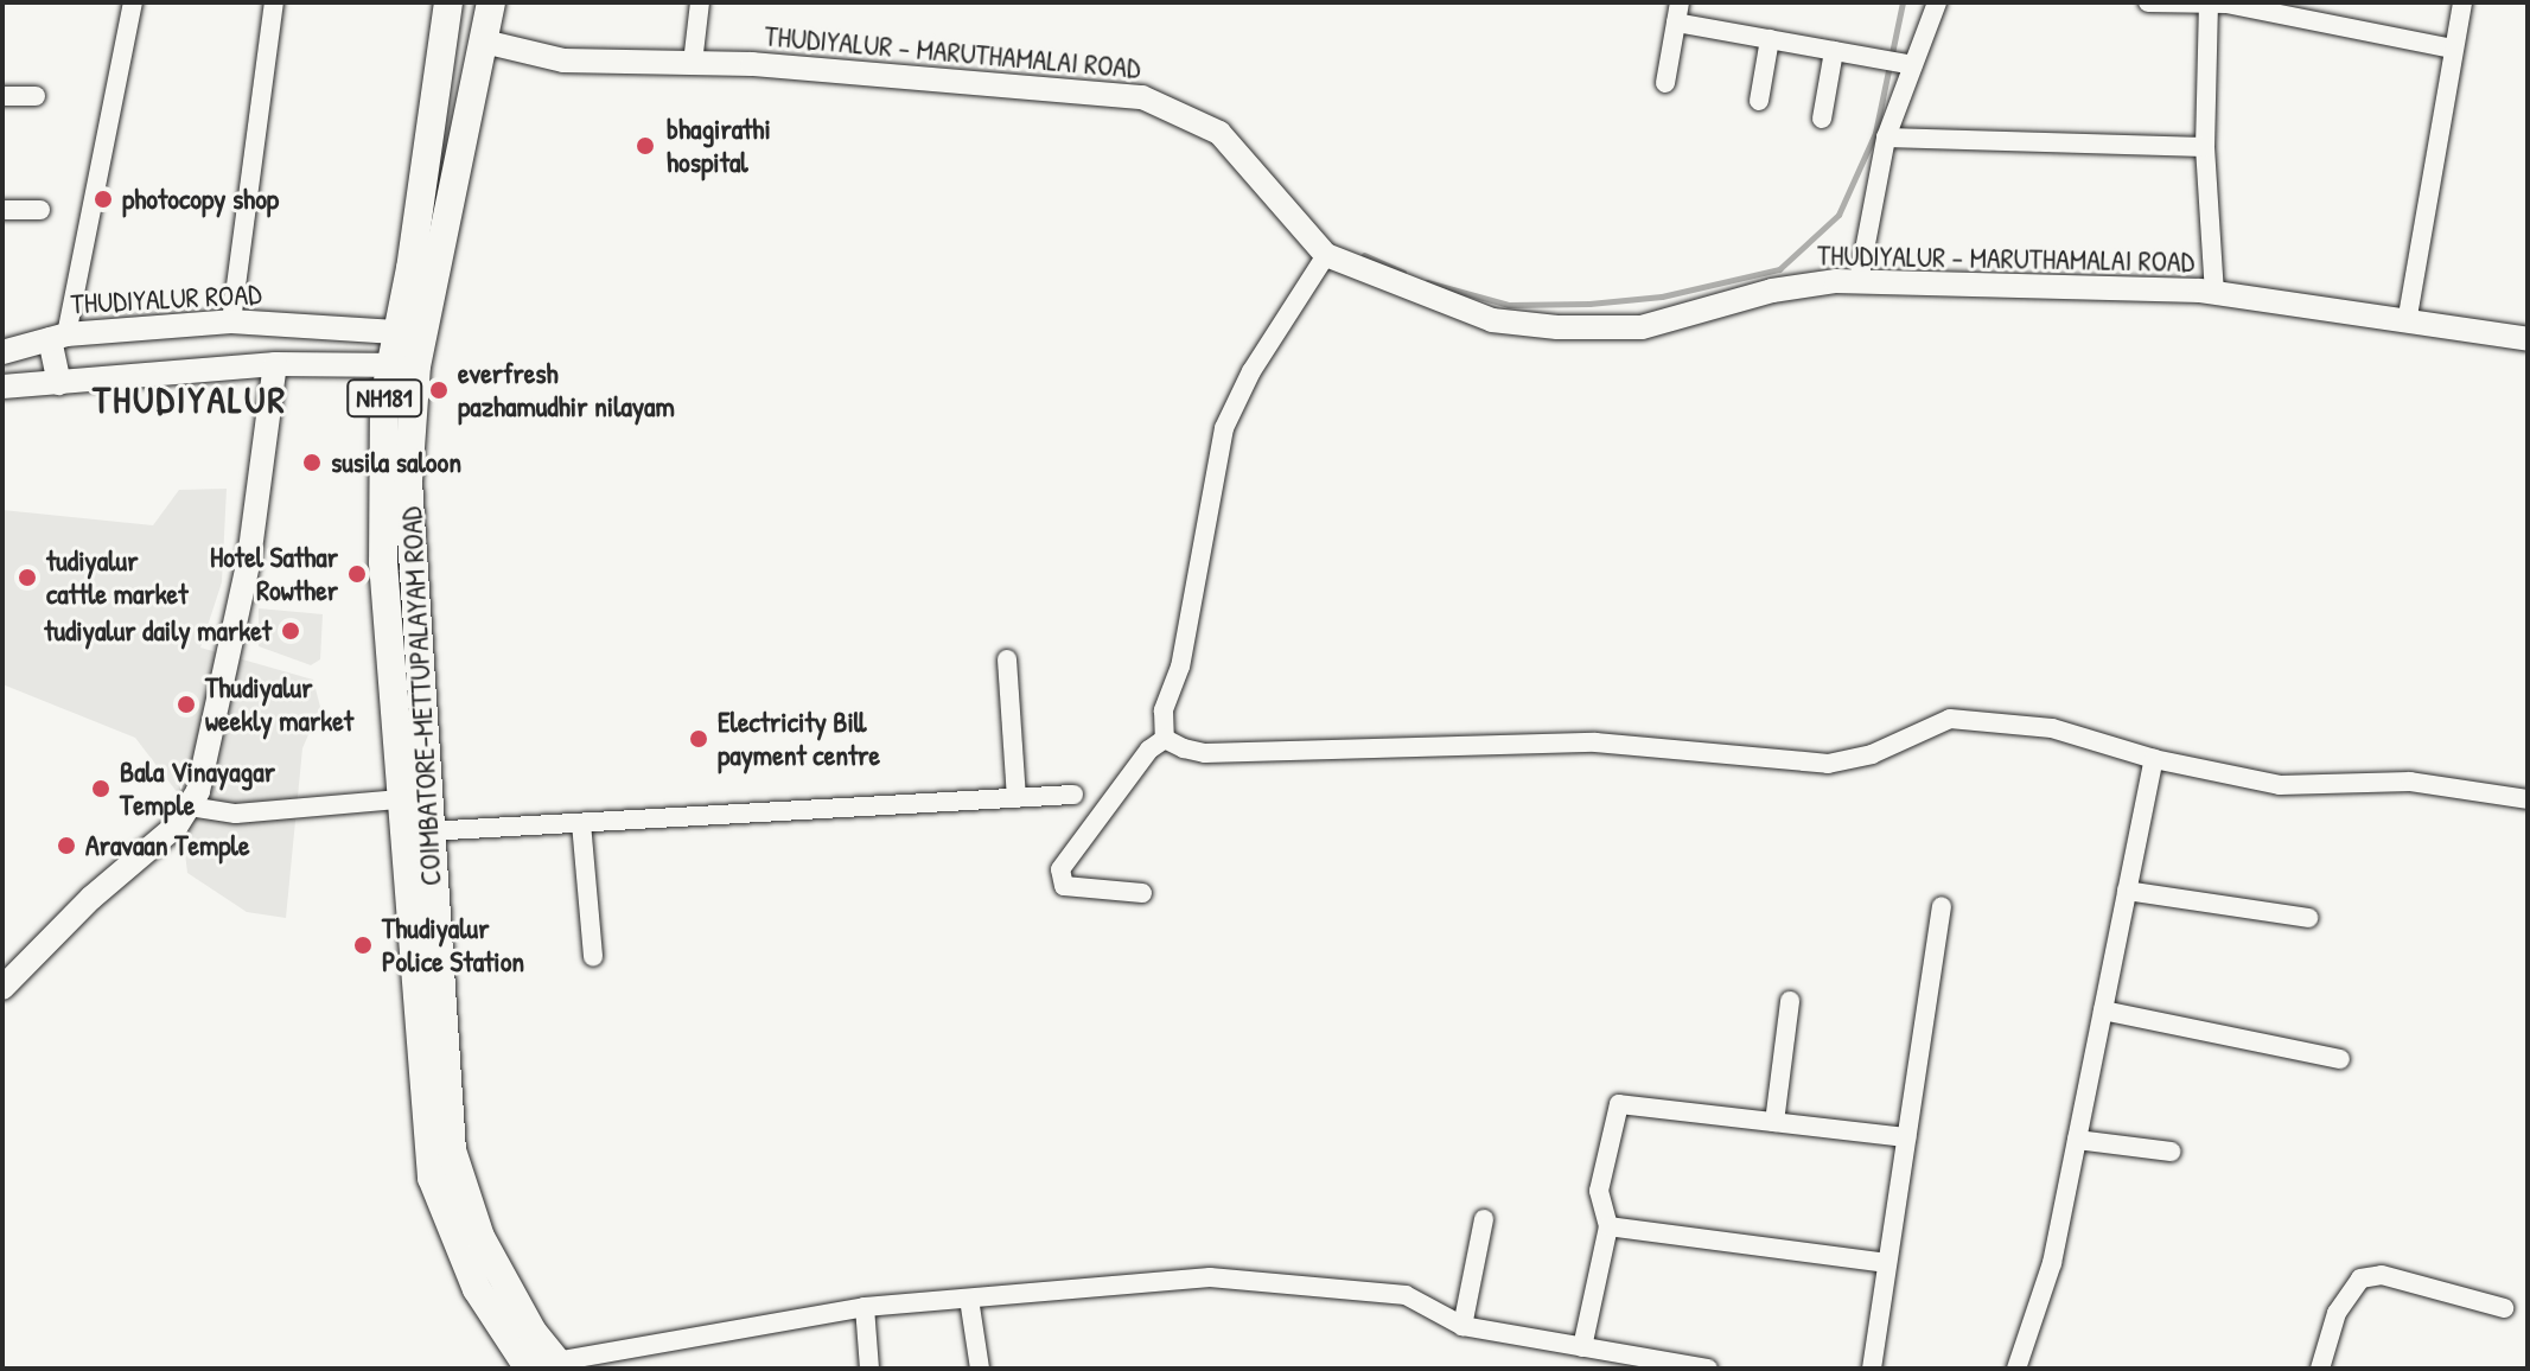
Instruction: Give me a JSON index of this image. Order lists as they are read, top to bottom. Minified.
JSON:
{"streets":{"highway":["NH181","COIMBATORE-METTUPALAYAM ROAD"],"main road":["THUDIYALUR - MARUTHAMALAI ROAD","THUDIYALUR ROAD"]},"crossings":[["THUDIYALUR - MARUTHAMALAI ROAD","NH181"],["THUDIYALUR ROAD","NH181"],["NH181","COIMBATORE-METTUPALAYAM ROAD"]],"districts":["THUDIYALUR"],"places":["bhagirathi hospital","photocopy shop","everfresh pazhamudhir nilayam","susila saloon","Hotel Sathar Rowther","tudiyalur cattle market","tudiyalur daily market","Thudiyalur weekly market","Electricity Bill payment centre","Bala Vinayagar Temple","Aravaan Temple","Thudiyalur Police Station"]}
